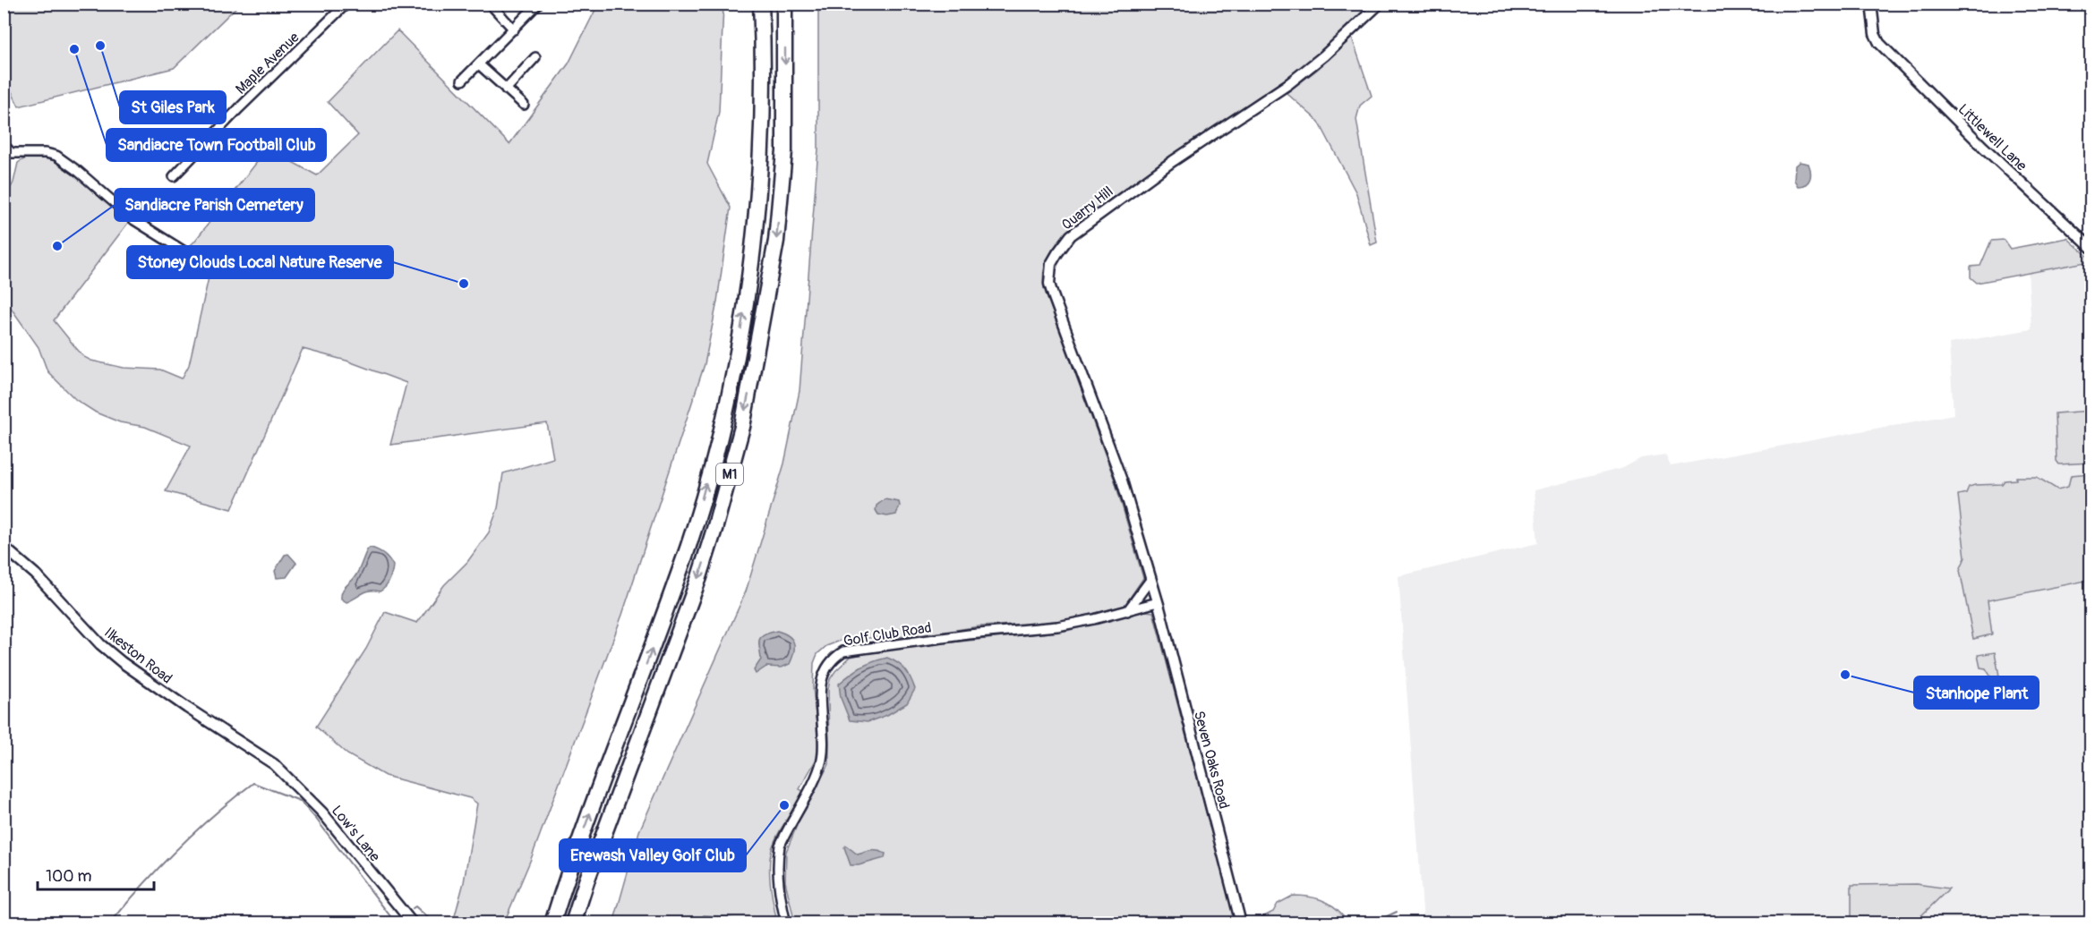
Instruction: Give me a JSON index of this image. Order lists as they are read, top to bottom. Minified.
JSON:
{"streets":{"highway":["M1"],"street":["Maple Avenue","Littlewell Lane","Quarry Hill","Golf Club Road","Ilkeston Road","Seven Oaks Road","Low's Lane"]},"crossings":[["Quarry Hill","Golf Club Road"],["Quarry Hill","Seven Oaks Road"],["Golf Club Road","Seven Oaks Road"],["Ilkeston Road","Low's Lane"]],"places":["St Giles Park","Sandiacre Town Football Club","Sandiacre Parish Cemetery","Stoney Clouds Local Nature Reserve","Stanhope Plant","Erewash Valley Golf Club"],"scale_bar":"100 m"}
